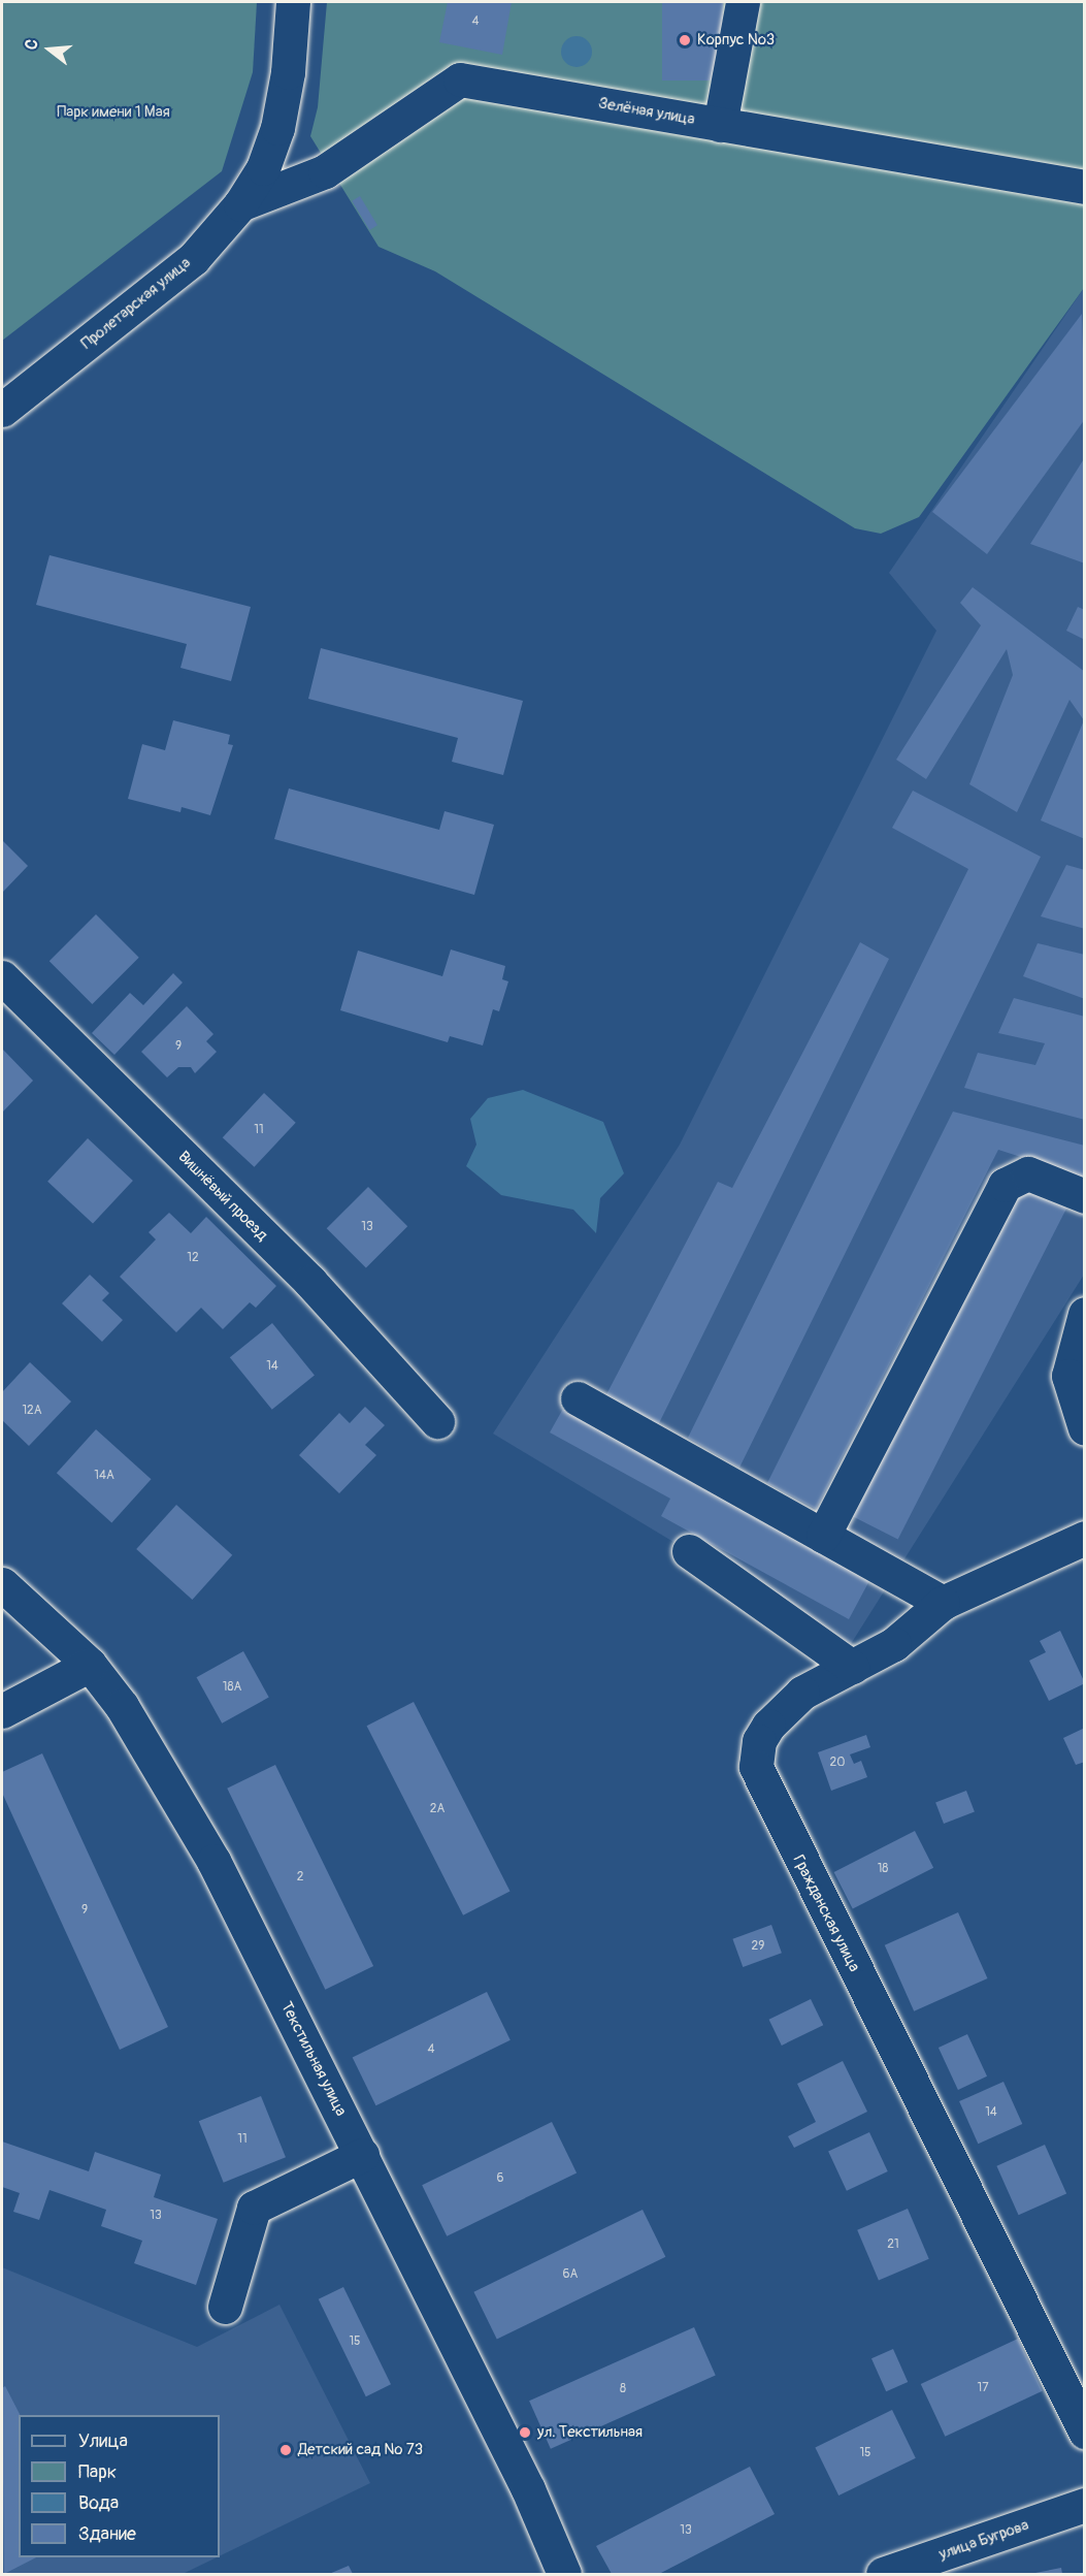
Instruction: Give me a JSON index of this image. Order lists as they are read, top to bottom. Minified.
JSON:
{"streets":{"street":["Зелёная улица","Пролетарская улица","Вишнёвый проезд","Гражданская улица","Текстильная улица","улица Бугрова"]},"crossings":[["Зелёная улица","Пролетарская улица"]],"parks":["Парк имени 1 Мая"],"places":["Корпус №3","ул. Текстильная","Детский сад № 73"],"house_numbers":["4","9","11","13","12","14","12А","14А","18А","20","2А","18","2","9","29","4","14","11","6","13","21","6А","15","17","8","15","13"],"legend":["Улица","Парк","Вода","Здание"],"north":"left"}
